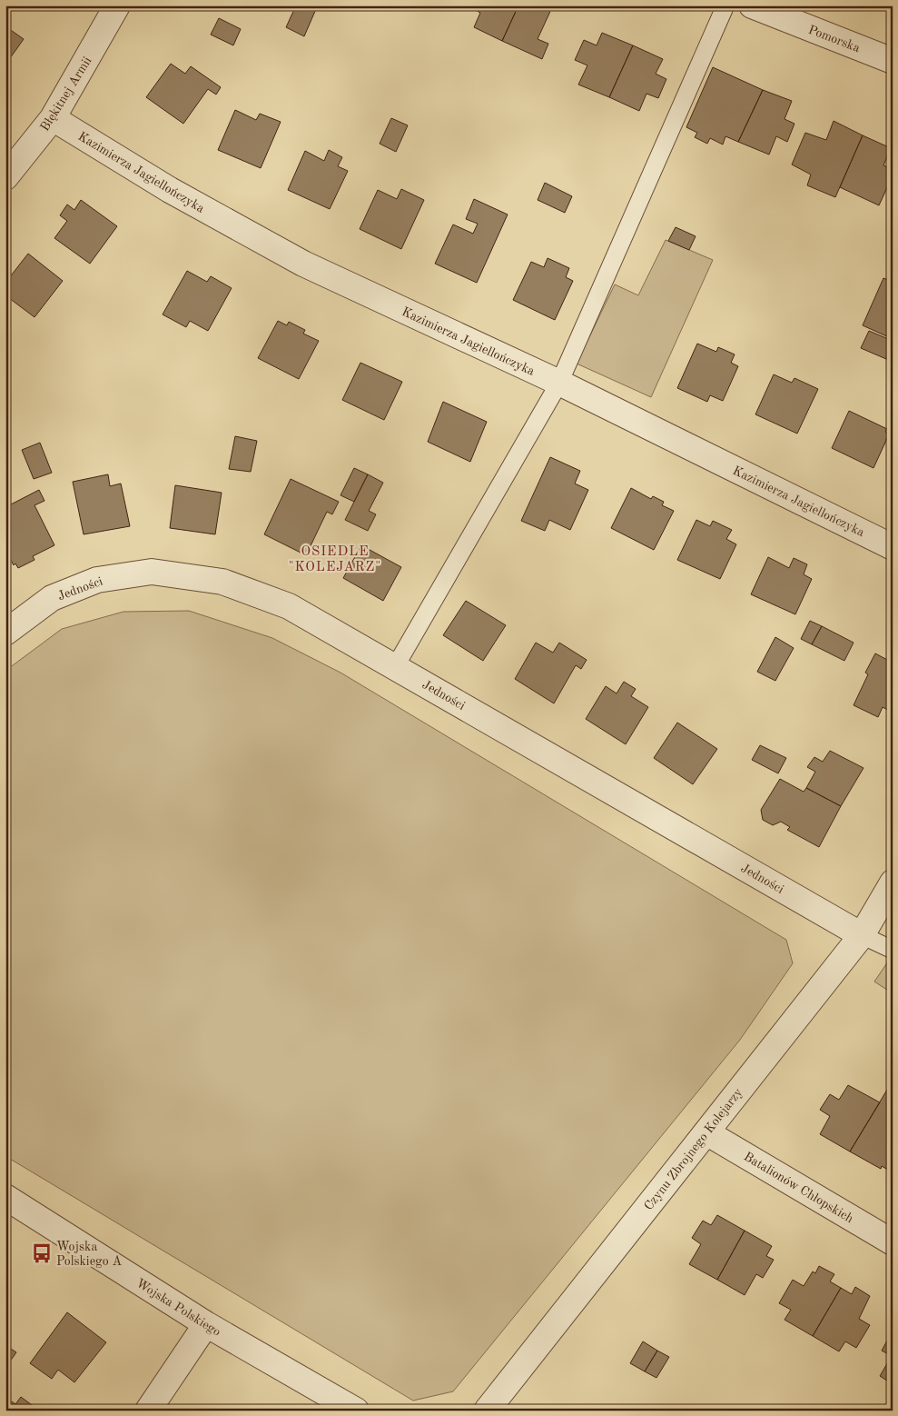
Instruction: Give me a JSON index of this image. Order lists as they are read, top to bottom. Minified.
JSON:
{"streets":{"street":["Pomorska","Błękitnej Armii","Kazimierza Jagiellończyka","Jedności","Czynu Zbrojnego Kolejarzy","Batalionów Chłopskich","Wojska Polskiego"]},"crossings":[["Błękitnej Armii","Kazimierza Jagiellończyka"],["Jedności","Czynu Zbrojnego Kolejarzy"],["Czynu Zbrojnego Kolejarzy","Batalionów Chłopskich"]],"districts":["OSIEDLE \"KOLEJARZ\""],"places":{"bus stop":["Wojska Polskiego A"]}}
